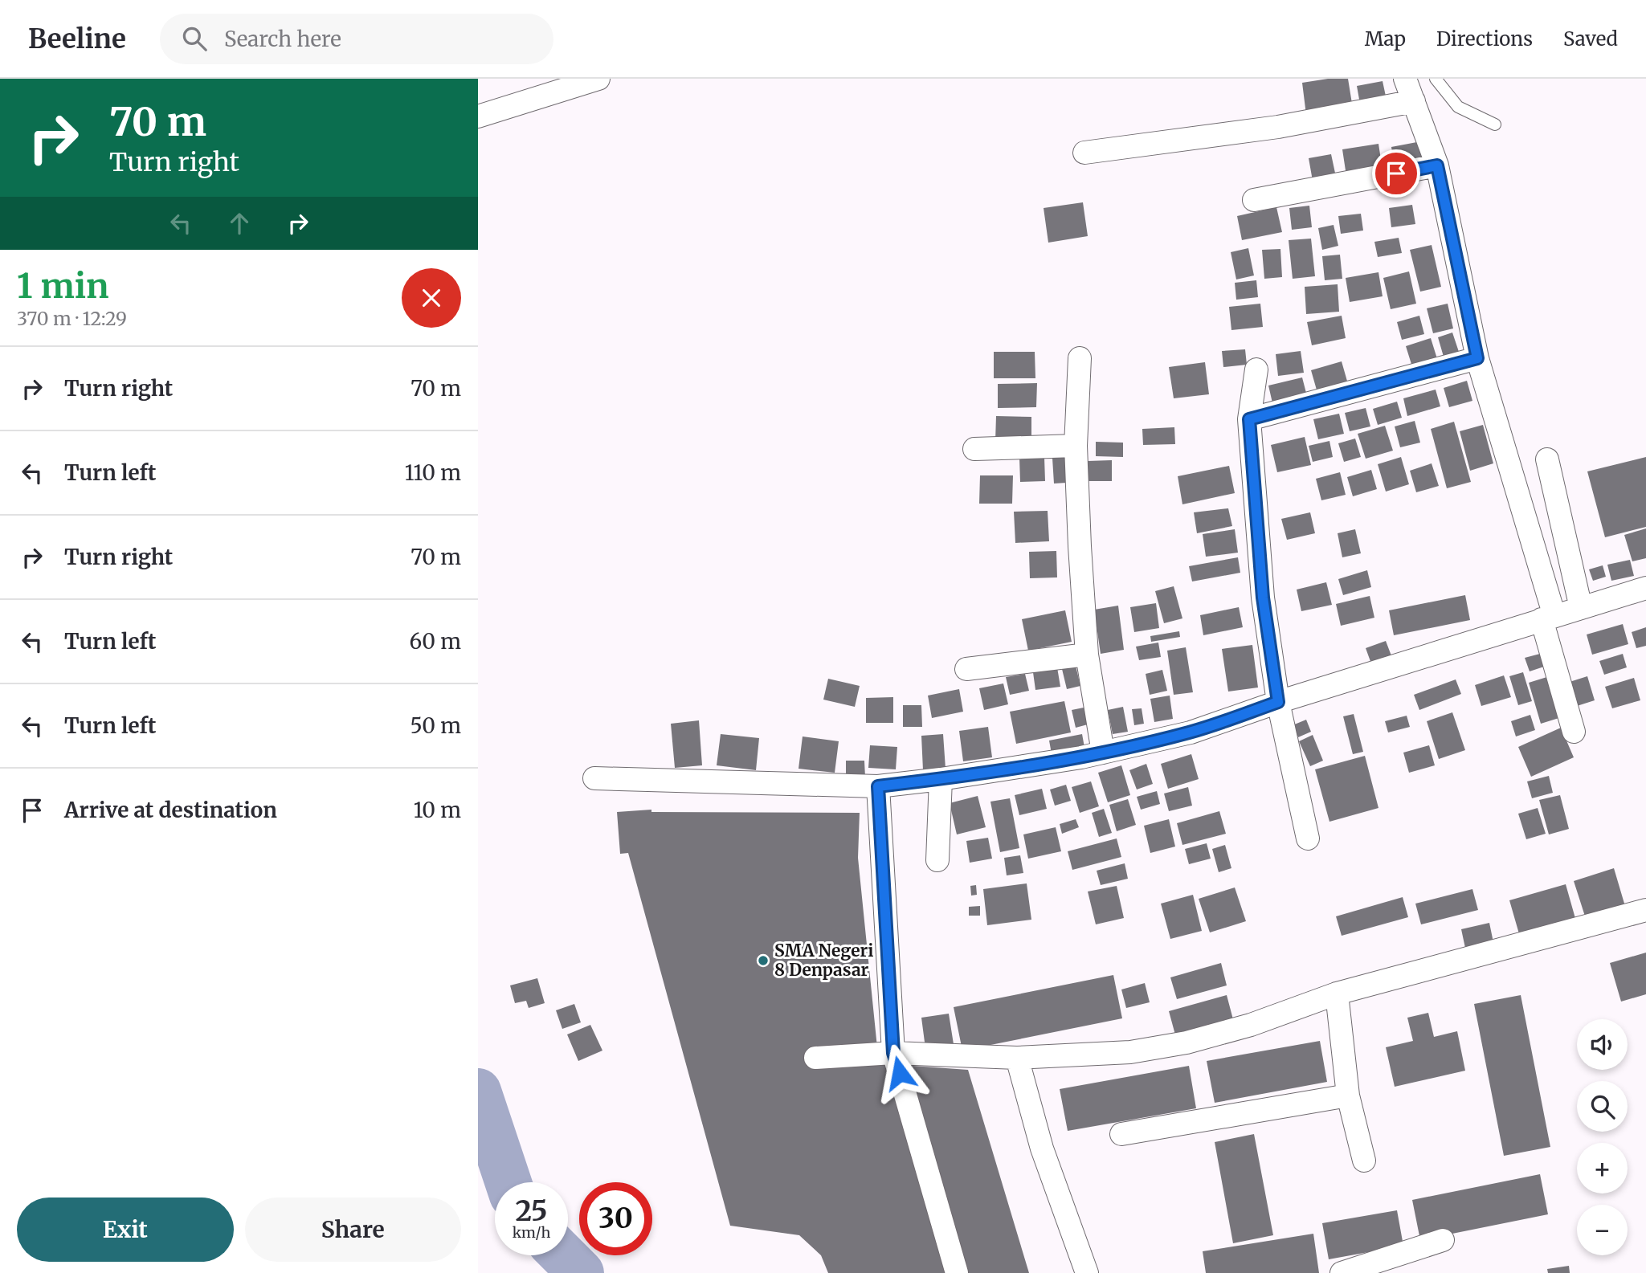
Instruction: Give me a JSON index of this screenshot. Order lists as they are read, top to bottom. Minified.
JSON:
{"places":["SMA Negeri 8 Denpasar"],"page":{"header":"Beeline","search":"Search here","nav":["Map","Directions","Saved"],"turn":["70 m","Turn right"],"heading":["1 min","370 m · 12:29"],"list":[{"name":"Turn right","value":"70 m"},{"name":"Turn left","value":"110 m"},{"name":"Turn right","value":"70 m"},{"name":"Turn left","value":"60 m"},{"name":"Turn left","value":"50 m"},{"name":"Arrive at destination","value":"10 m"}],"map_buttons":["+","−"],"speed":"25 km/h","limit":"30","buttons":["Exit","Share"]}}
